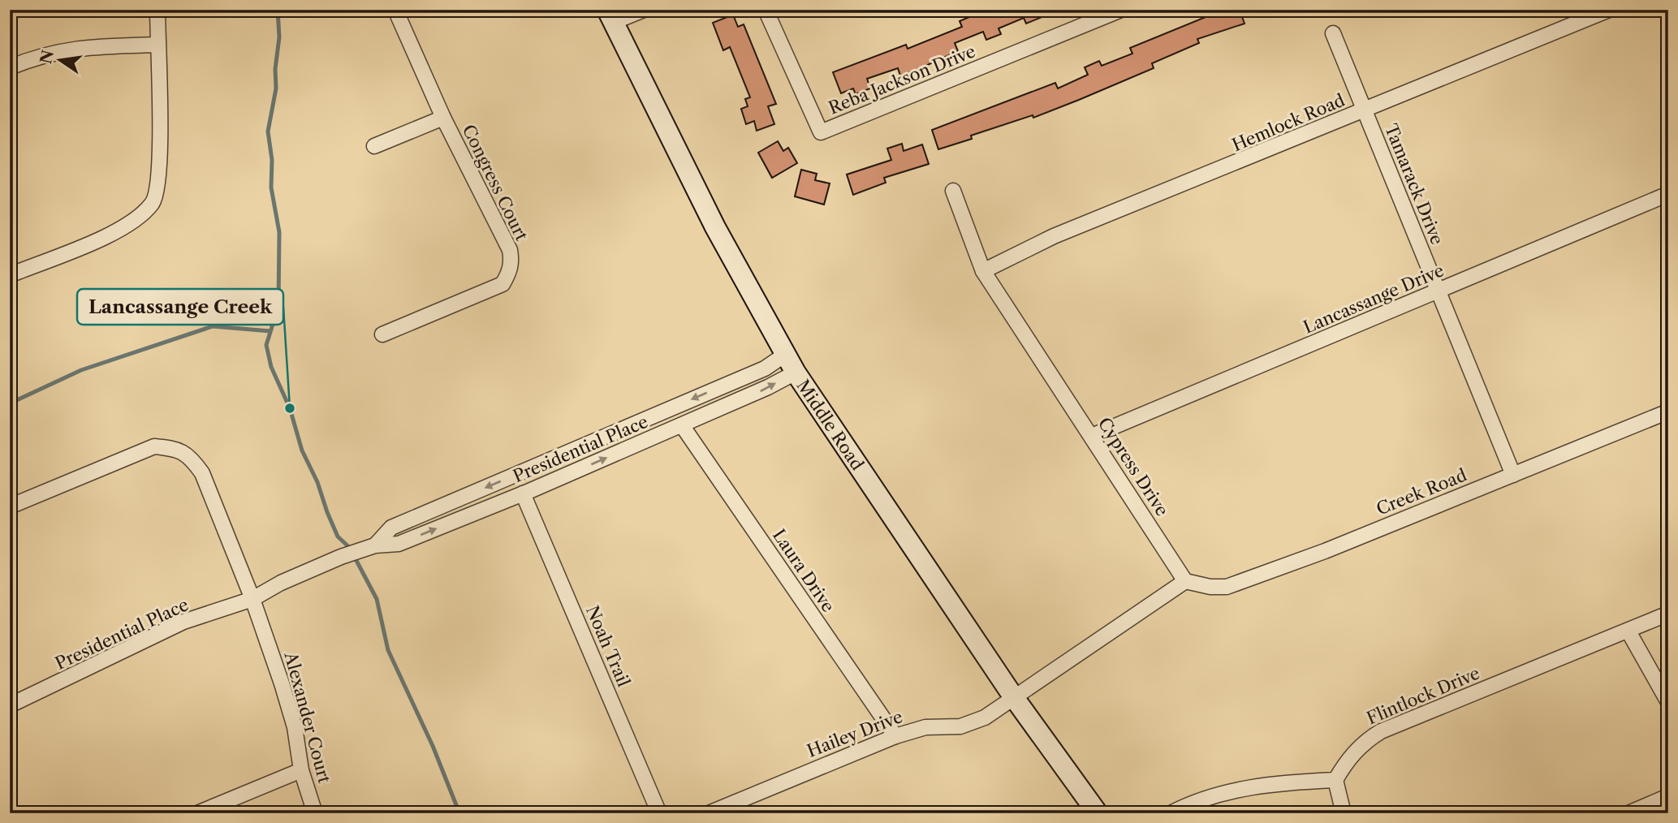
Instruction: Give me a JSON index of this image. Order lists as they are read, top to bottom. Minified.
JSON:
{"streets":{"main road":["Middle Road"],"street":["Reba Jackson Drive","Hemlock Road","Congress Court","Tamarack Drive","Lancassange Drive","Presidential Place","Cypress Drive","Creek Road","Laura Drive","Noah Trail","Flintlock Drive","Alexander Court","Hailey Drive"]},"crossings":[["Hemlock Road","Tamarack Drive"],["Hemlock Road","Cypress Drive"],["Tamarack Drive","Lancassange Drive"],["Tamarack Drive","Creek Road"],["Lancassange Drive","Cypress Drive"],["Middle Road","Presidential Place"],["Middle Road","Hailey Drive"],["Presidential Place","Laura Drive"],["Presidential Place","Noah Trail"],["Presidential Place","Alexander Court"],["Cypress Drive","Creek Road"],["Laura Drive","Hailey Drive"]],"places":["Lancassange Creek"],"north":"left"}
